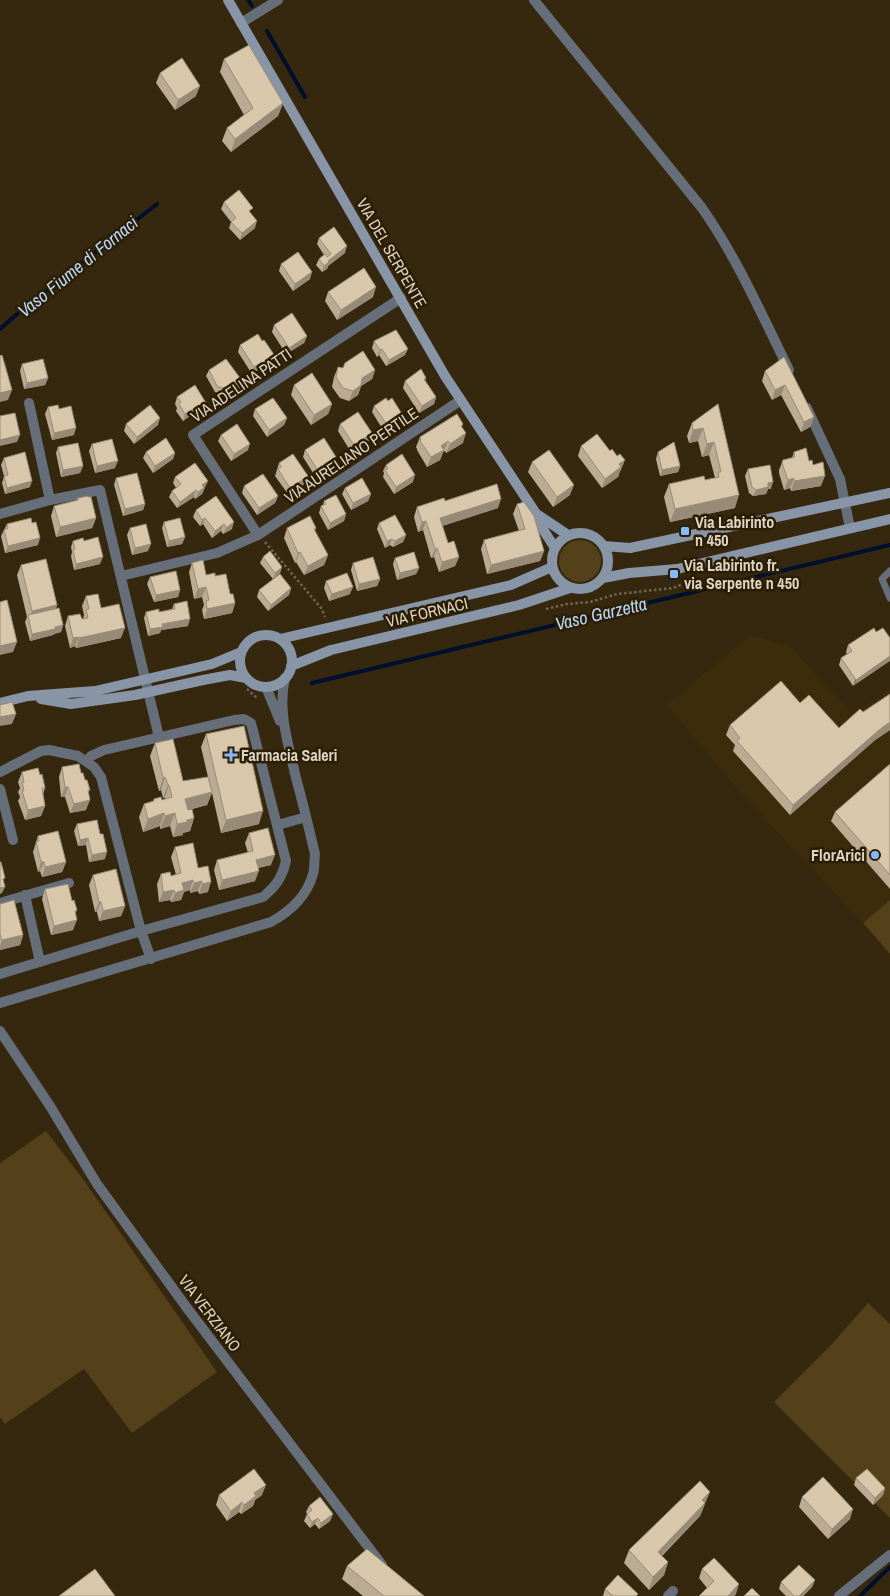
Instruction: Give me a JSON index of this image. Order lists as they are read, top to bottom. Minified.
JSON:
{"streets":{"street":["VIA DEL SERPENTE","VIA ADELINA PATTI","VIA AURELIANO PERTILE","VIA FORNACI","VIA VERZIANO"]},"crossings":[["VIA DEL SERPENTE","VIA ADELINA PATTI"],["VIA DEL SERPENTE","VIA AURELIANO PERTILE"],["VIA DEL SERPENTE","VIA FORNACI"],["VIA ADELINA PATTI","VIA AURELIANO PERTILE"]],"water":["Vaso Fiume di Fornaci","Vaso Garzetta"],"places":{"transit":["Via Labirinto n 450","Via Labirinto fr. via Serpente n 450"],"health":["Farmacia Saleri"],"other":["FlorArici"]}}
